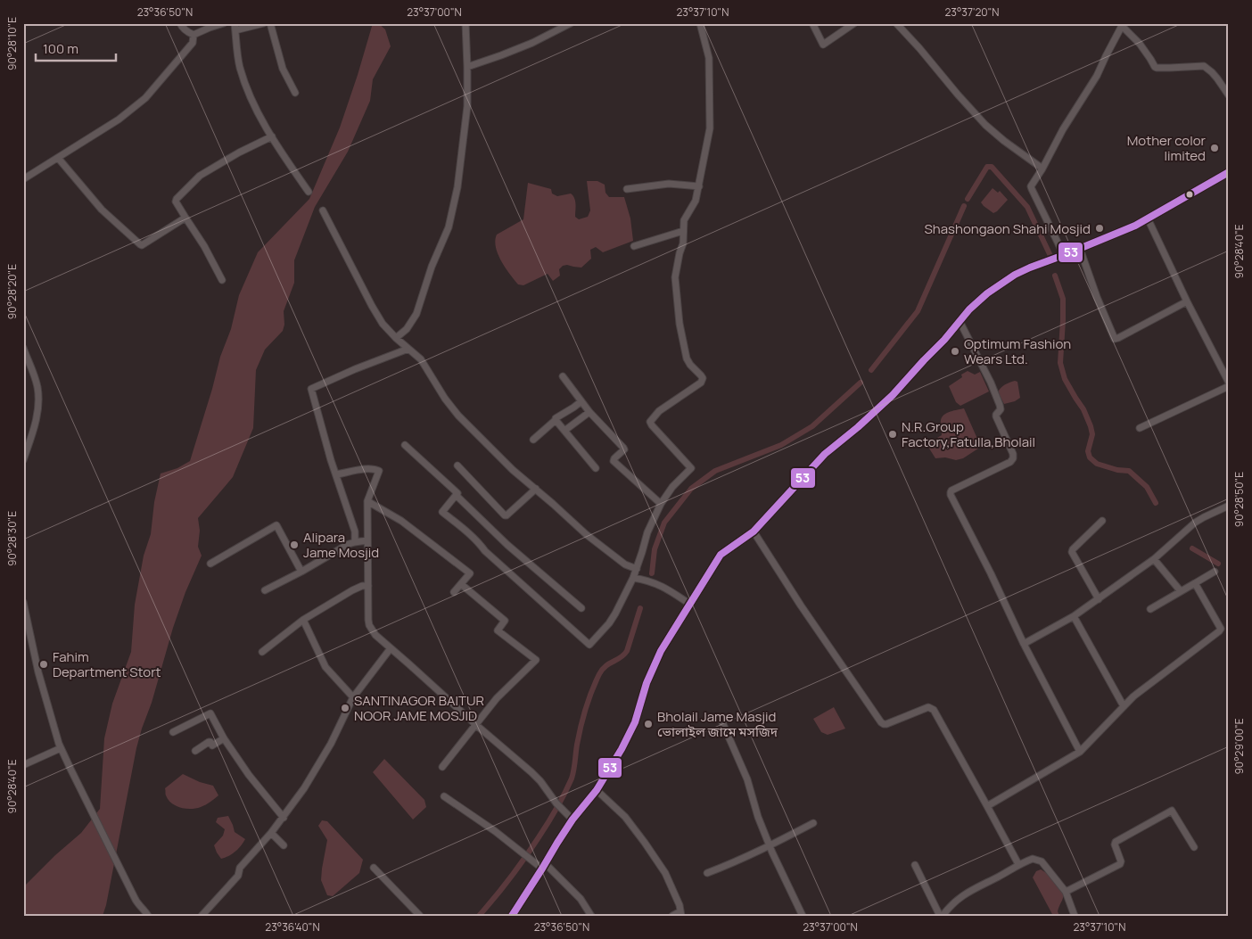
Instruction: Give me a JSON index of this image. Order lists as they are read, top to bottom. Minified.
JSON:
{"places":["Mother color limited","Shashongaon Shahi Mosjid","Optimum Fashion Wears Ltd.","N.R.Group Factory,Fatulla,Bholail","Alipara Jame Mosjid","Fahim Department Stort","SANTINAGOR BAITUR NOOR JAME MOSJID","Bholail Jame Masjid ভোলাইল জামে মসজিদ"],"lines":["transit line 53"],"scale_bar":"100 m","coordinates":["23°36'50\"N","23°37'00\"N","23°37'10\"N","23°37'20\"N","90°28'10\"E","90°28'40\"E","90°28'20\"E","90°28'50\"E","90°28'30\"E","90°29'00\"E","23°36'40\"N"]}
